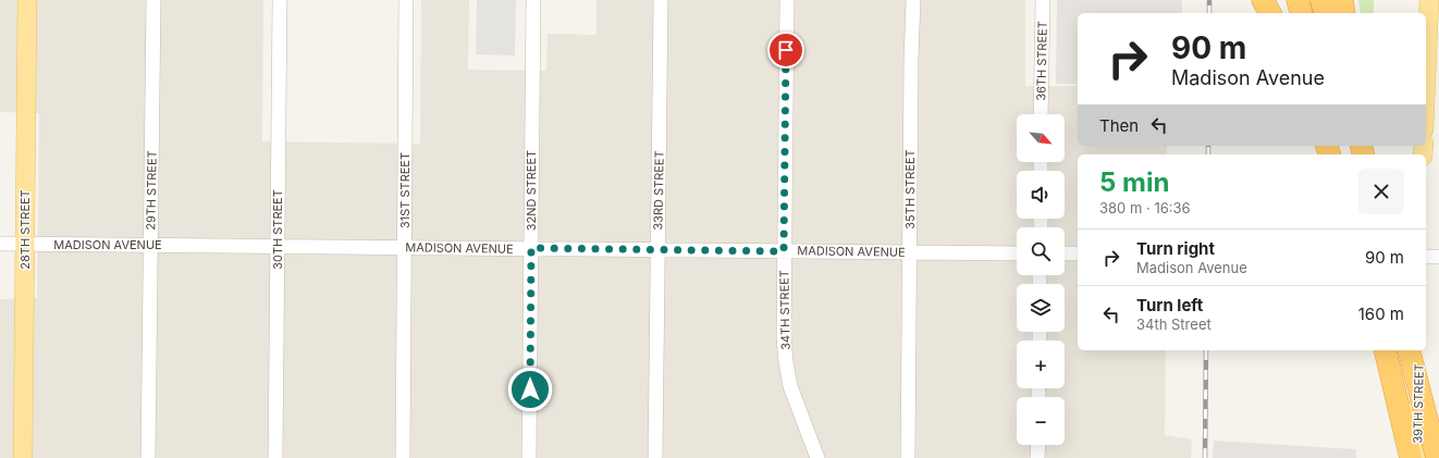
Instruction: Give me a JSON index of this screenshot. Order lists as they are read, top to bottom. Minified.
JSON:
{"streets":{"main road":["28TH STREET","39TH STREET"],"street":["36TH STREET","35TH STREET","29TH STREET","31ST STREET","32ND STREET","33RD STREET","30TH STREET","MADISON AVENUE","34TH STREET"]},"crossings":[["35TH STREET","MADISON AVENUE"],["29TH STREET","MADISON AVENUE"],["31ST STREET","MADISON AVENUE"],["32ND STREET","MADISON AVENUE"],["33RD STREET","MADISON AVENUE"],["28TH STREET","MADISON AVENUE"],["30TH STREET","MADISON AVENUE"],["MADISON AVENUE","34TH STREET"]],"north":"bottom right","page":{"turn":["90 m","Madison Avenue"],"then":"Then","map_buttons":["+","−"],"heading":["5 min","380 m · 16:36"],"list":[{"name":"Turn right","note":"Madison Avenue","value":"90 m"},{"name":"Turn left","note":"34th Street","value":"160 m"}]}}
